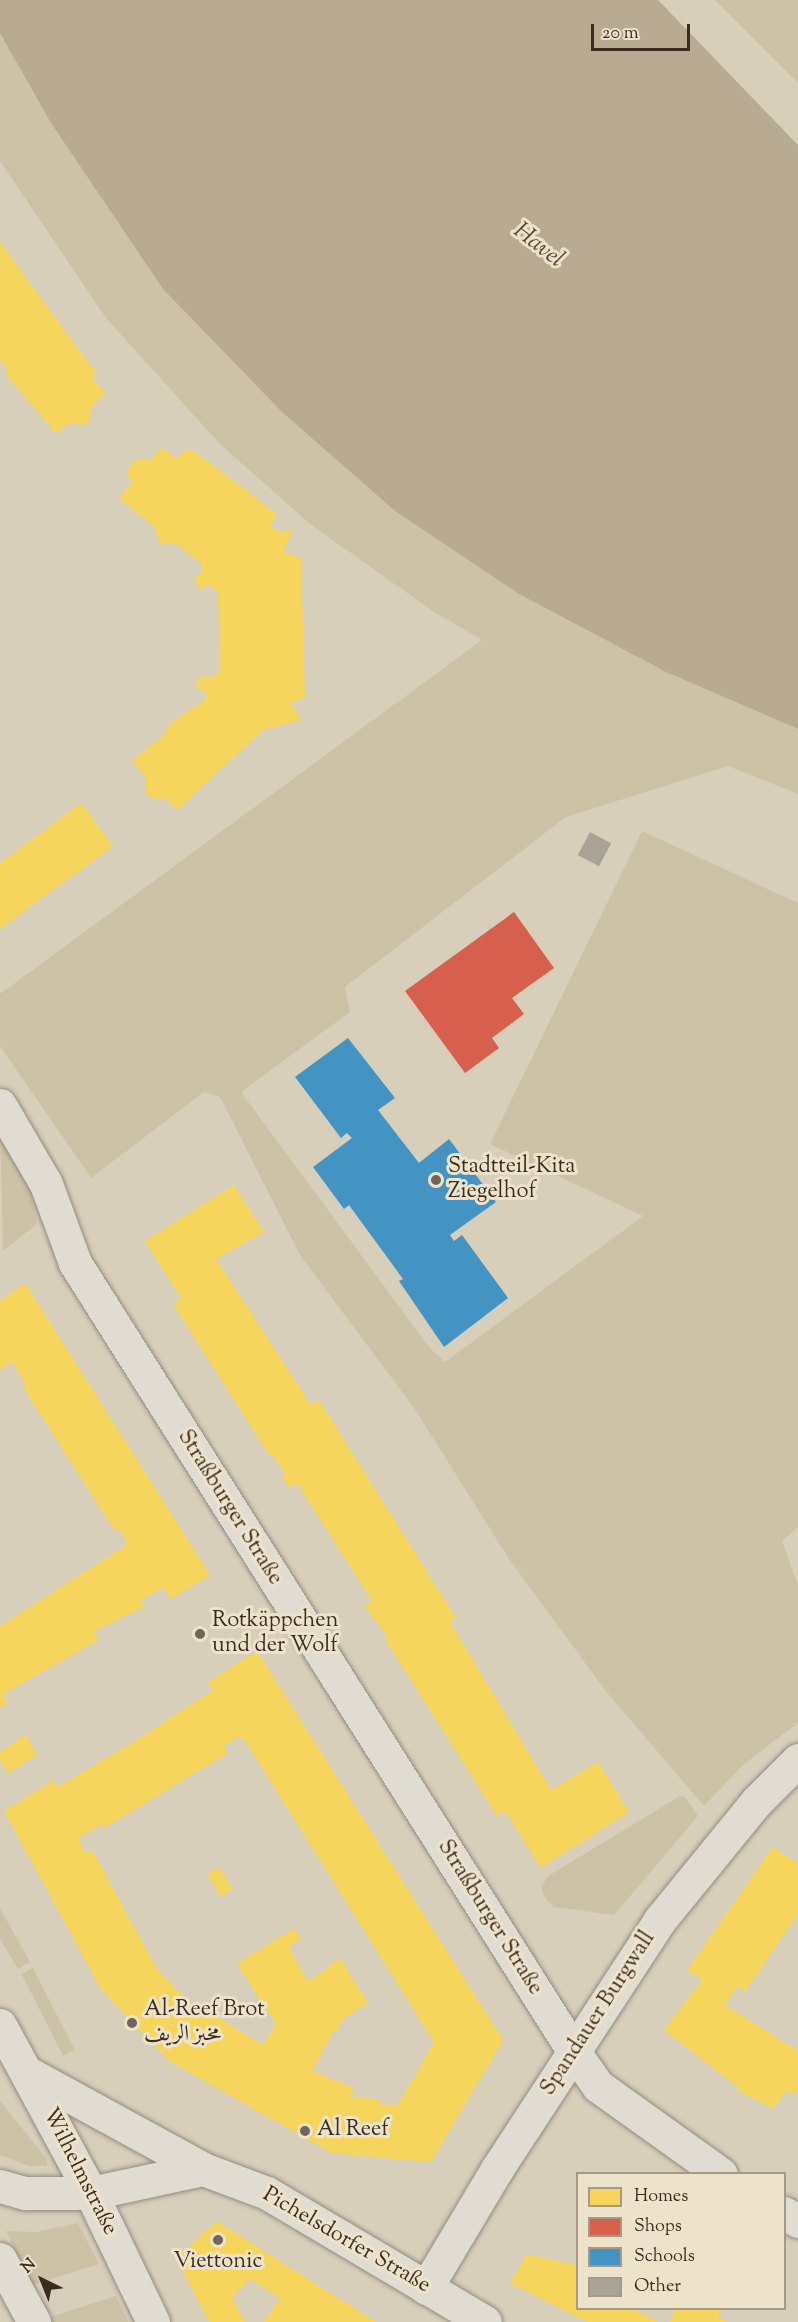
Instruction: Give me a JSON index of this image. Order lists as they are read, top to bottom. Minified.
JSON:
{"streets":{"street":["Straßburger Straße","Spandauer Burgwall","Wilhelmstraße","Pichelsdorfer Straße"]},"crossings":[["Straßburger Straße","Spandauer Burgwall"],["Spandauer Burgwall","Pichelsdorfer Straße"],["Wilhelmstraße","Pichelsdorfer Straße"]],"water":["Havel"],"places":["Stadtteil-Kita Ziegelhof","Rotkäppchen und der Wolf","Al-Reef Brot مخبز الريف","Al Reef","Viettonic"],"legend":["Homes","Shops","Schools","Other"],"scale_bar":"20 m","north":"top left"}
